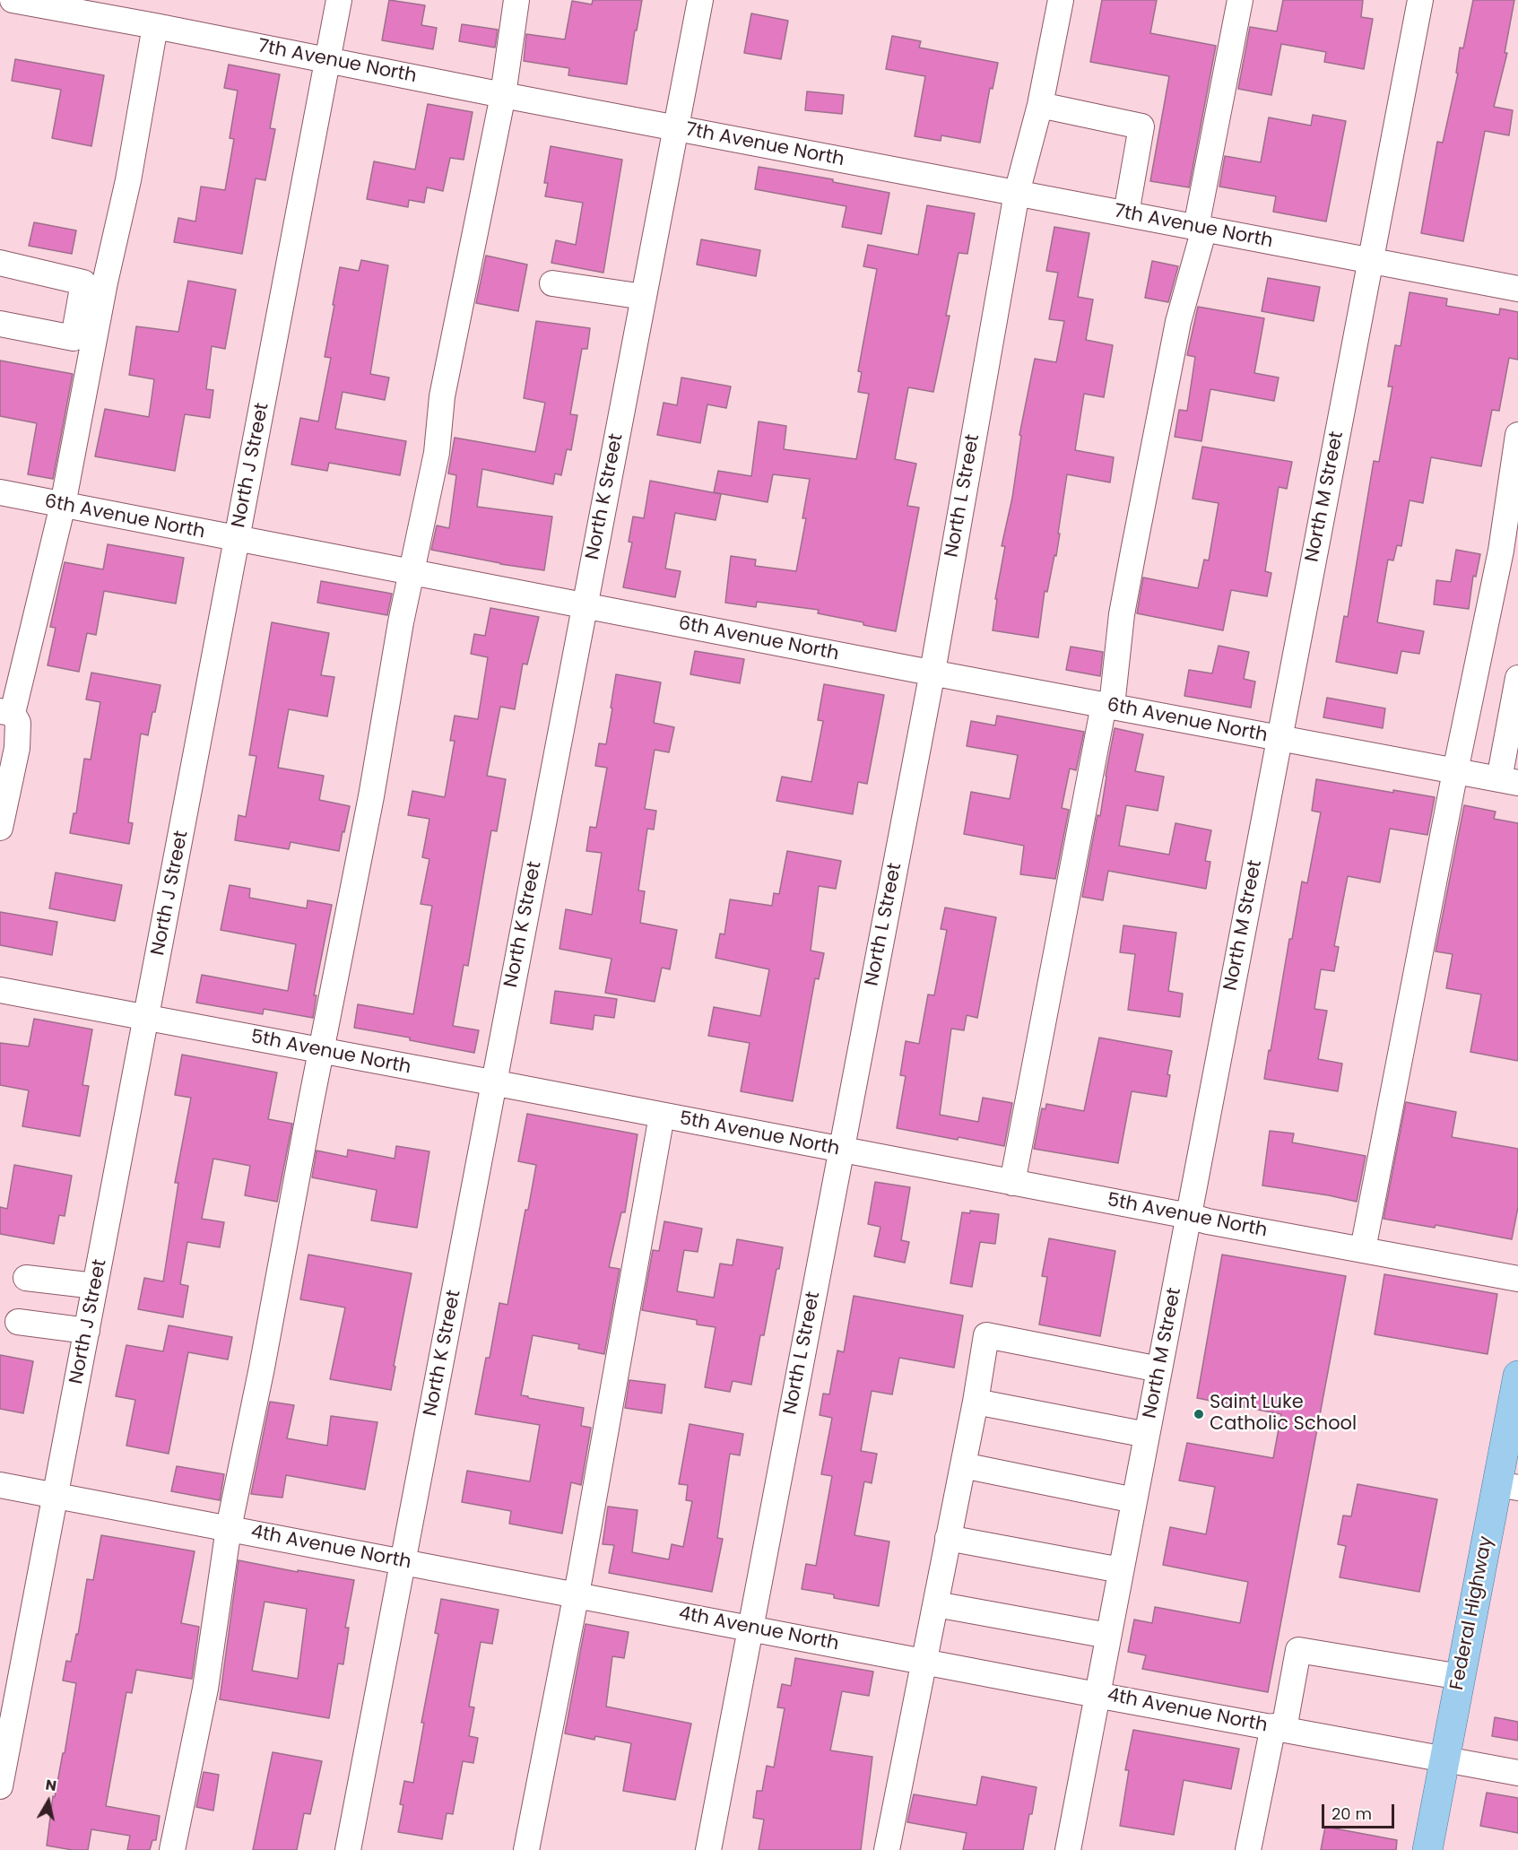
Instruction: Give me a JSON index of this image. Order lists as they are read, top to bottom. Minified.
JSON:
{"streets":{"main road":["Federal Highway"],"street":["7th Avenue North","North J Street","North L Street","North K Street","North M Street","6th Avenue North","5th Avenue North","4th Avenue North"]},"crossings":[["7th Avenue North","North J Street"],["7th Avenue North","North L Street"],["7th Avenue North","North K Street"],["7th Avenue North","North M Street"],["North J Street","6th Avenue North"],["North J Street","5th Avenue North"],["North J Street","4th Avenue North"],["North L Street","6th Avenue North"],["North L Street","5th Avenue North"],["North L Street","4th Avenue North"],["North K Street","6th Avenue North"],["North K Street","5th Avenue North"],["North K Street","4th Avenue North"],["North M Street","6th Avenue North"],["North M Street","5th Avenue North"],["North M Street","4th Avenue North"],["4th Avenue North","Federal Highway"]],"places":["Saint Luke Catholic School"],"scale_bar":"20 m","north":"top"}
